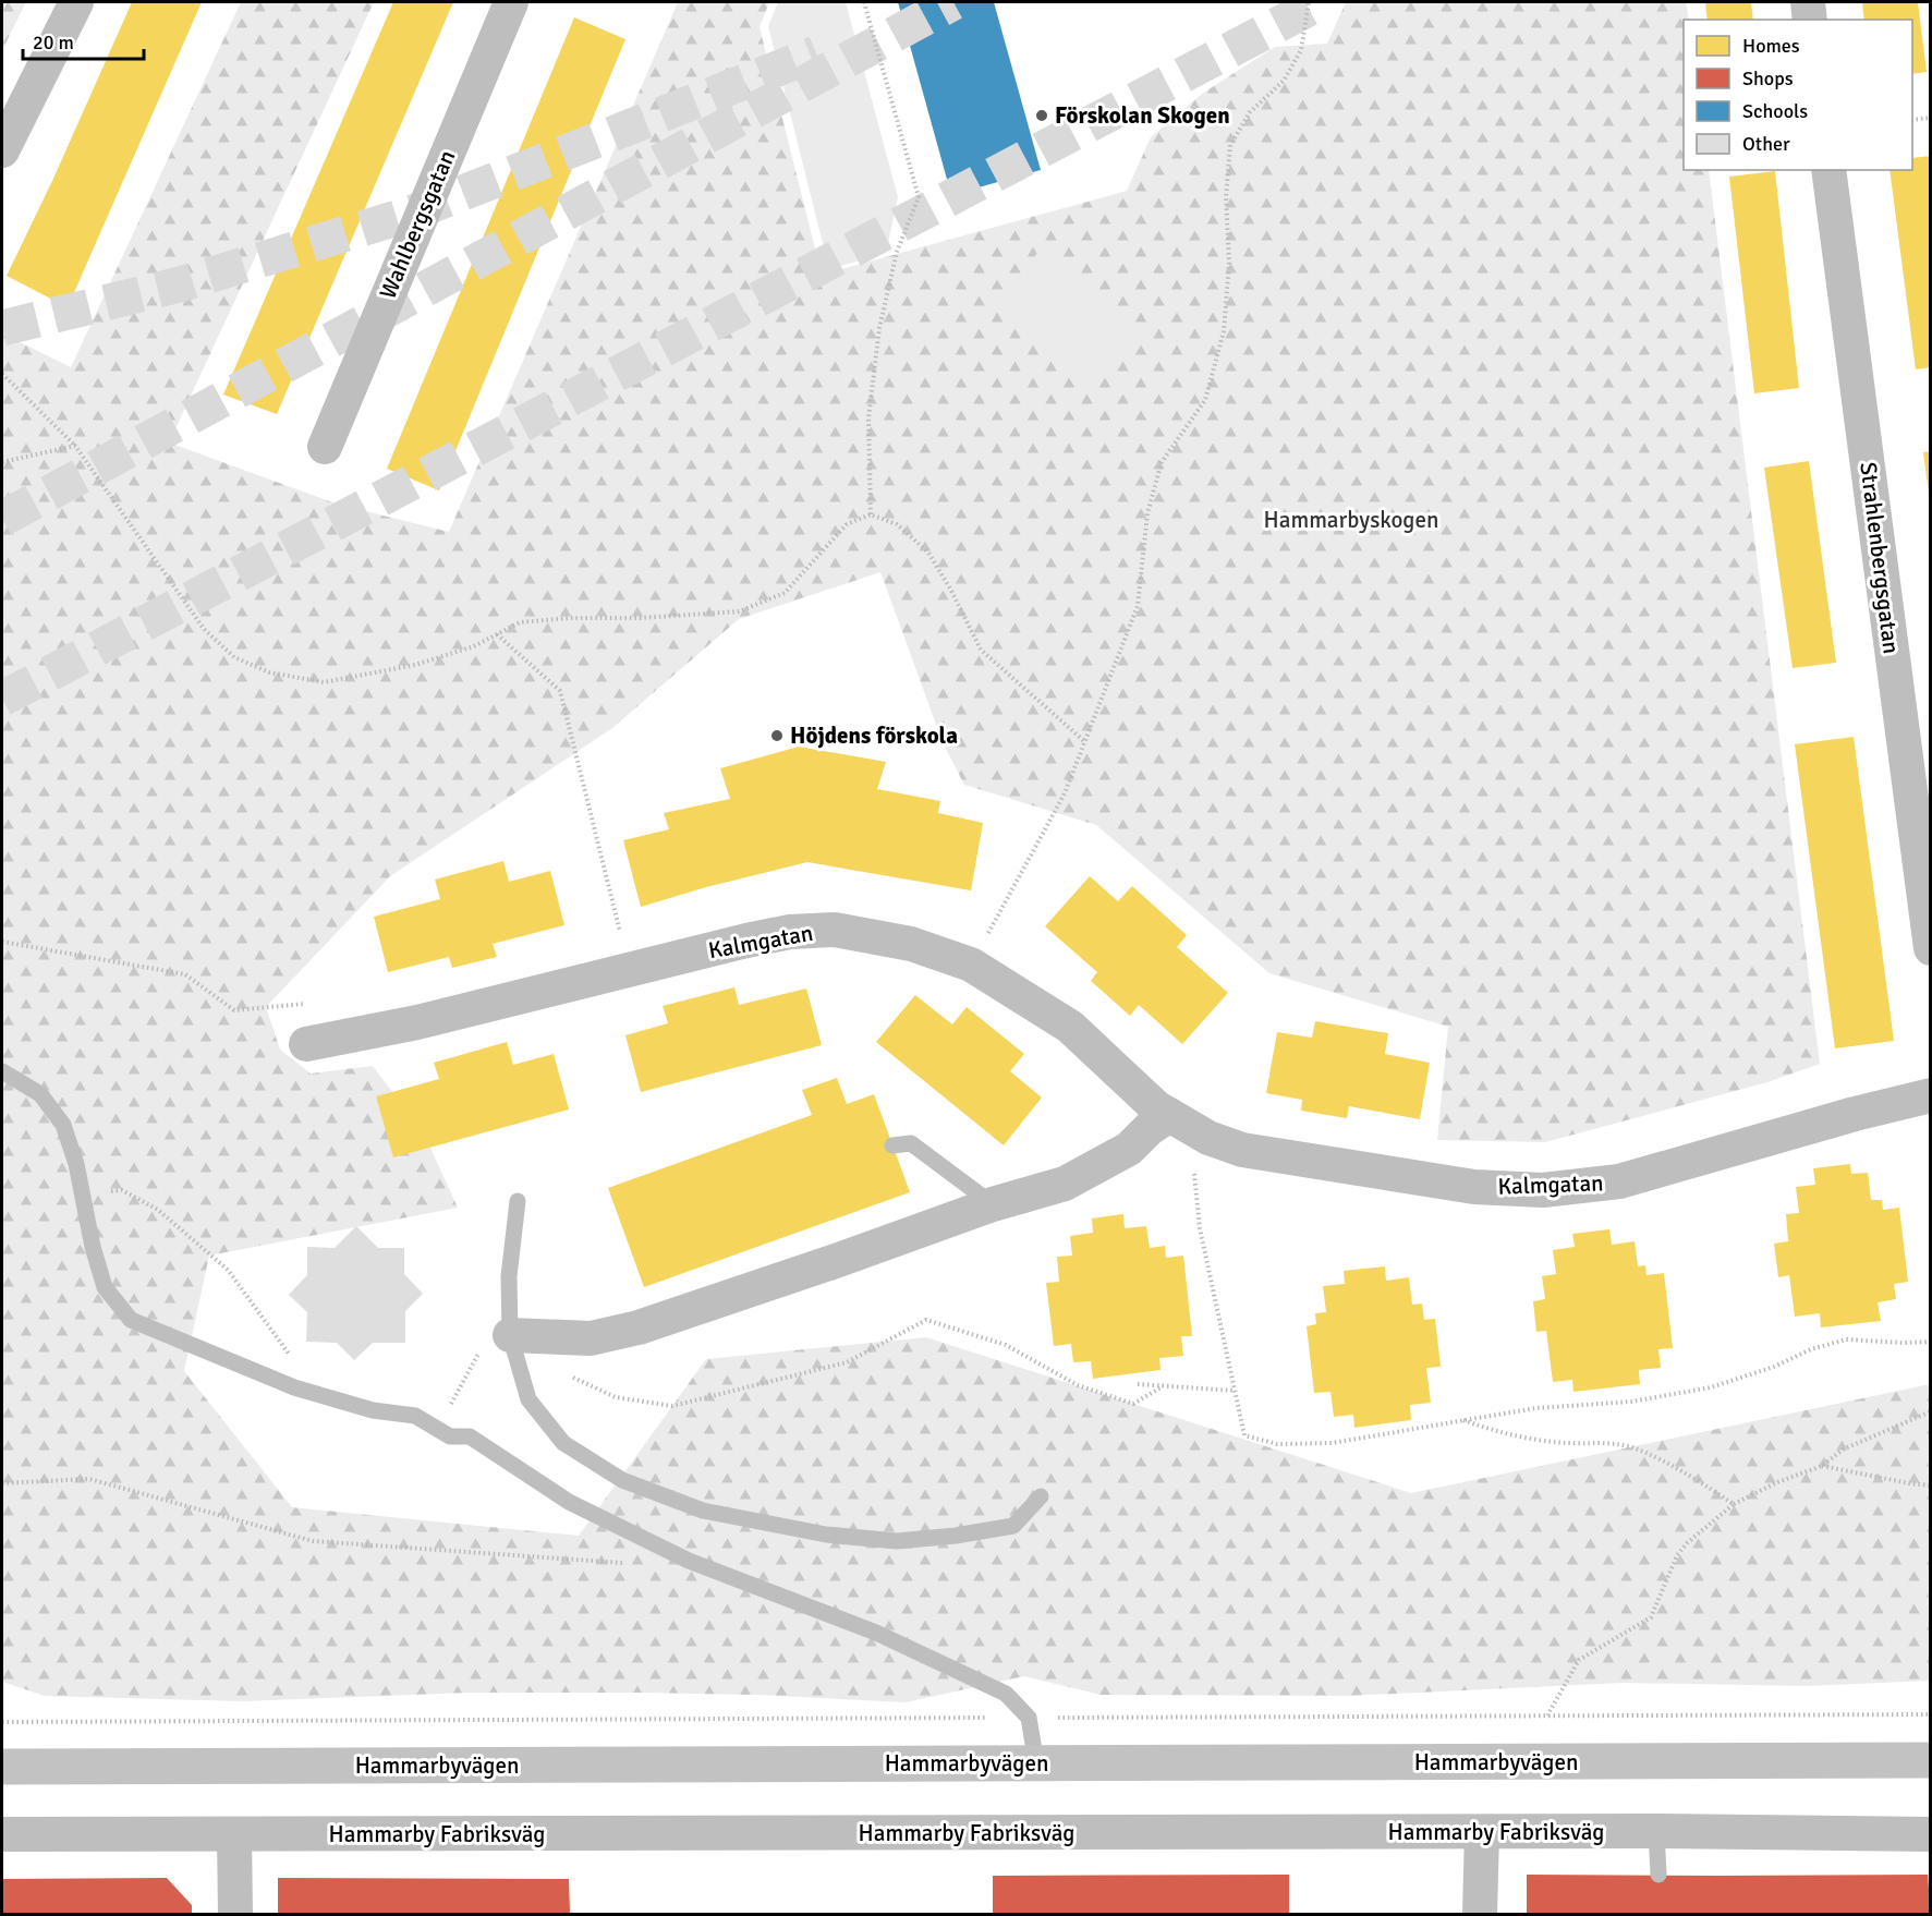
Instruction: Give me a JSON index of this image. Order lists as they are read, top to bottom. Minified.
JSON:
{"streets":{"main road":["Hammarbyvägen"],"street":["Wahlbergsgatan","Strahlenbergsgatan","Kalmgatan","Hammarby Fabriksväg"]},"parks":["Hammarbyskogen"],"places":["Förskolan Skogen","Höjdens förskola"],"legend":["Homes","Shops","Schools","Other"],"scale_bar":"20 m"}
